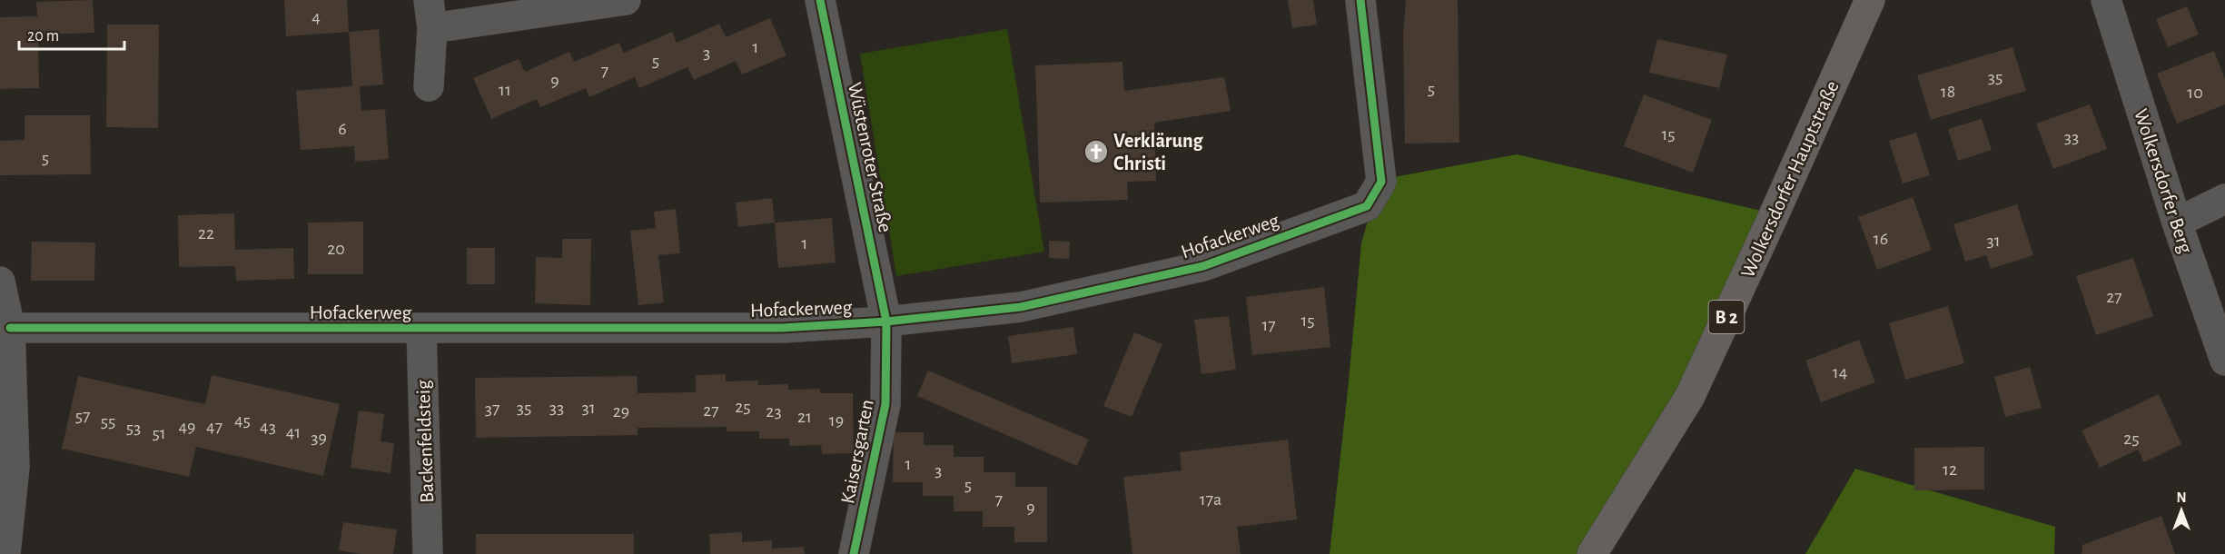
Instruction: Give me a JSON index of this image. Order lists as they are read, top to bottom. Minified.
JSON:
{"streets":{"main road":["Wolkersdorfer Hauptstraße","B 2"],"street":["Wüstenroter Straße","Wolkersdorfer Berg","Hofackerweg","Backenfeldsteig","Kaisersgarten"]},"crossings":[["Wüstenroter Straße","Hofackerweg"],["Wüstenroter Straße","Kaisersgarten"],["Hofackerweg","Backenfeldsteig"],["Hofackerweg","Kaisersgarten"]],"places":{"church":["Verklärung Christi"]},"house_numbers":["4","1","3","5","7","35","9","5","11","18","10","6","15","33","5","22","16","31","1","20","27","15","17","14","25","35","33","31","37","27","29","23","57","21","45","19","55","49","47","43","53","41","51","39","25","1","12","3","5","7","17a","9"],"scale_bar":"20 m","north":"top"}
